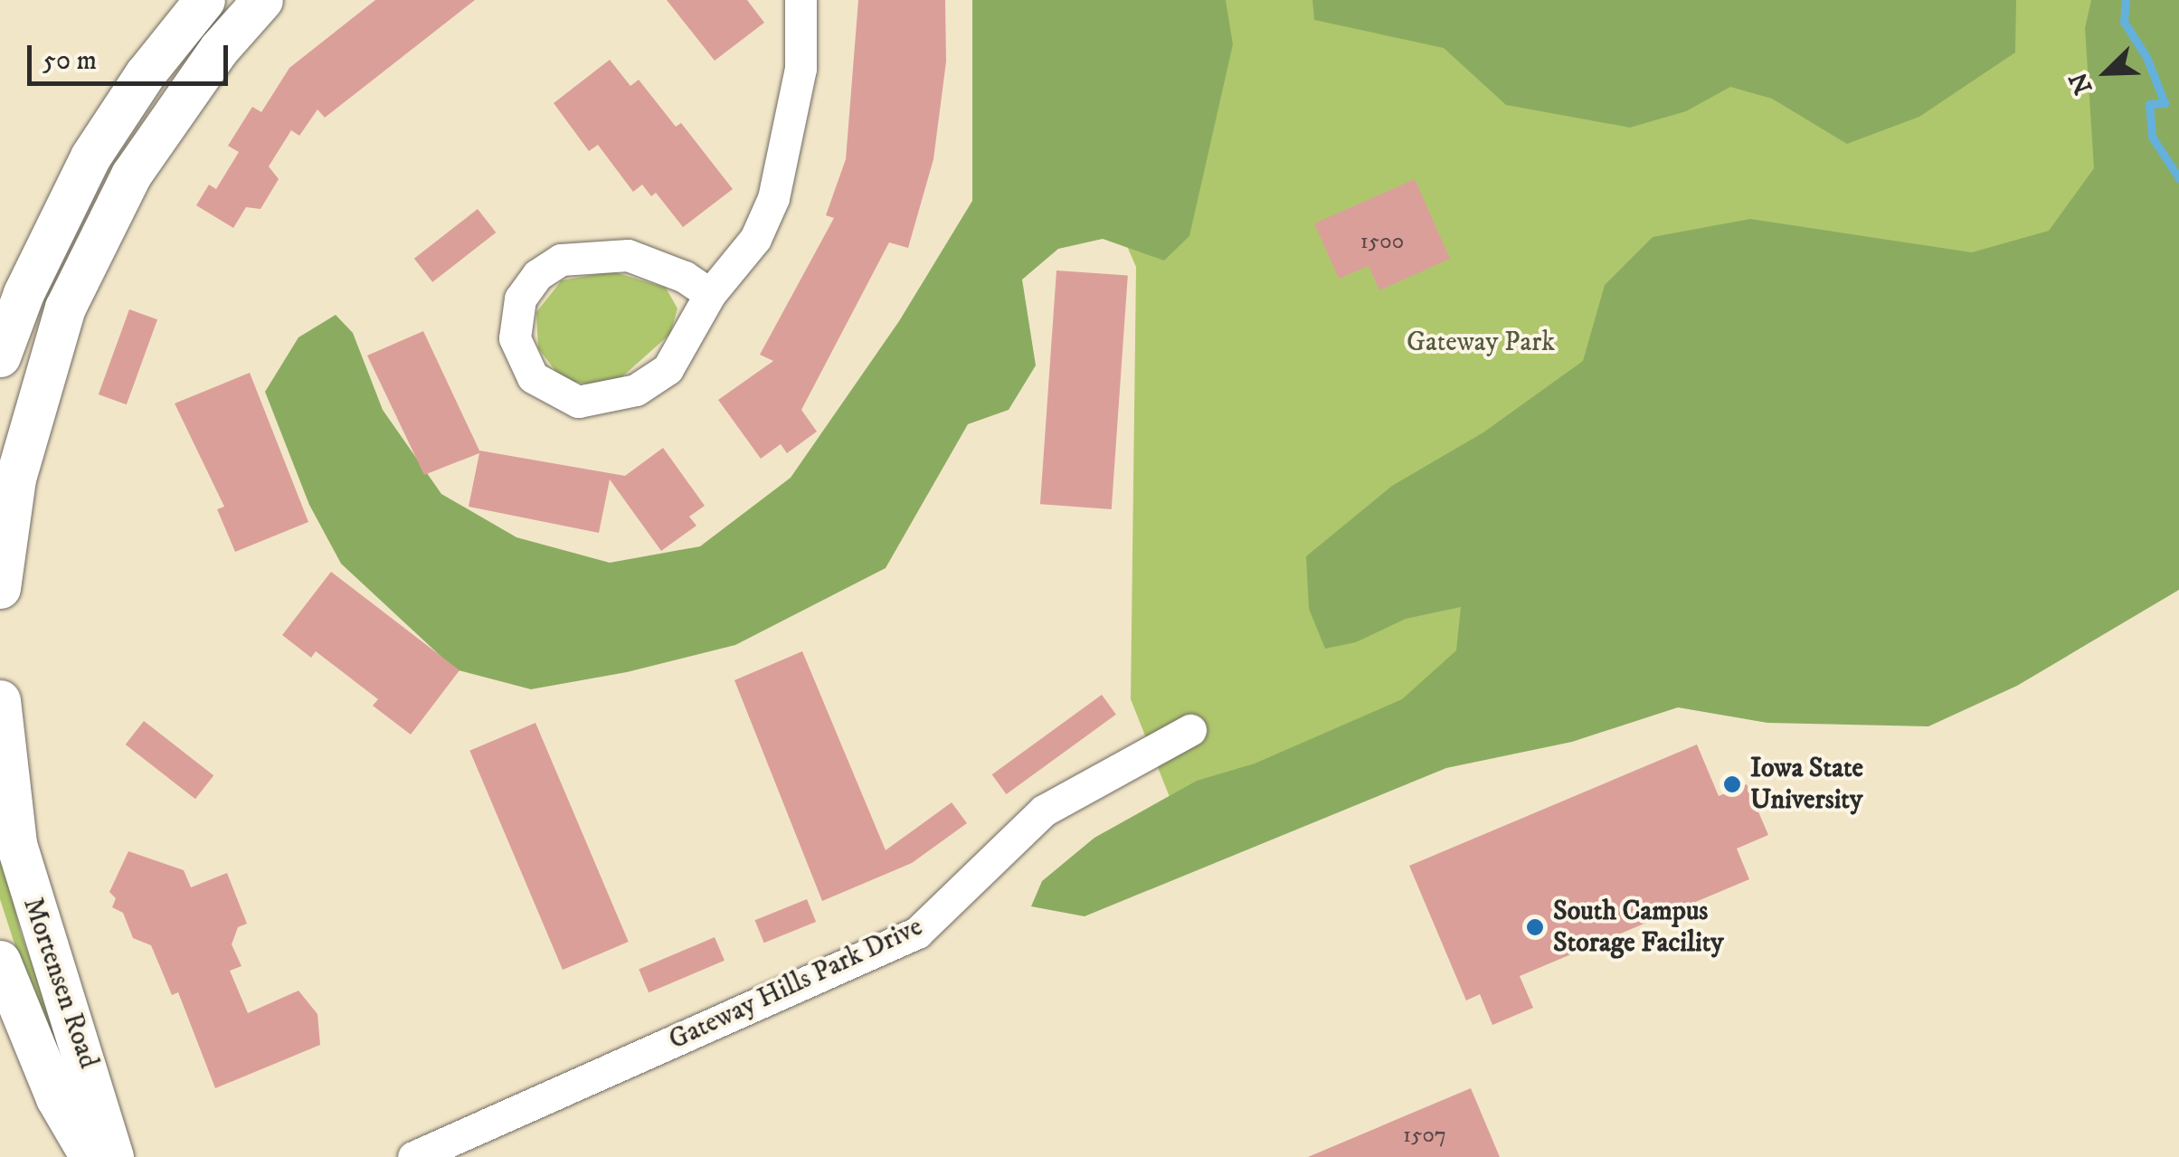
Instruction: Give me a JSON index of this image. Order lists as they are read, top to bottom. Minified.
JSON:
{"streets":{"street":["Mortensen Road","Gateway Hills Park Drive"]},"parks":["Gateway Park"],"places":["Iowa State University","South Campus Storage Facility"],"house_numbers":["1500","1507"],"scale_bar":"50 m","north":"bottom left"}
